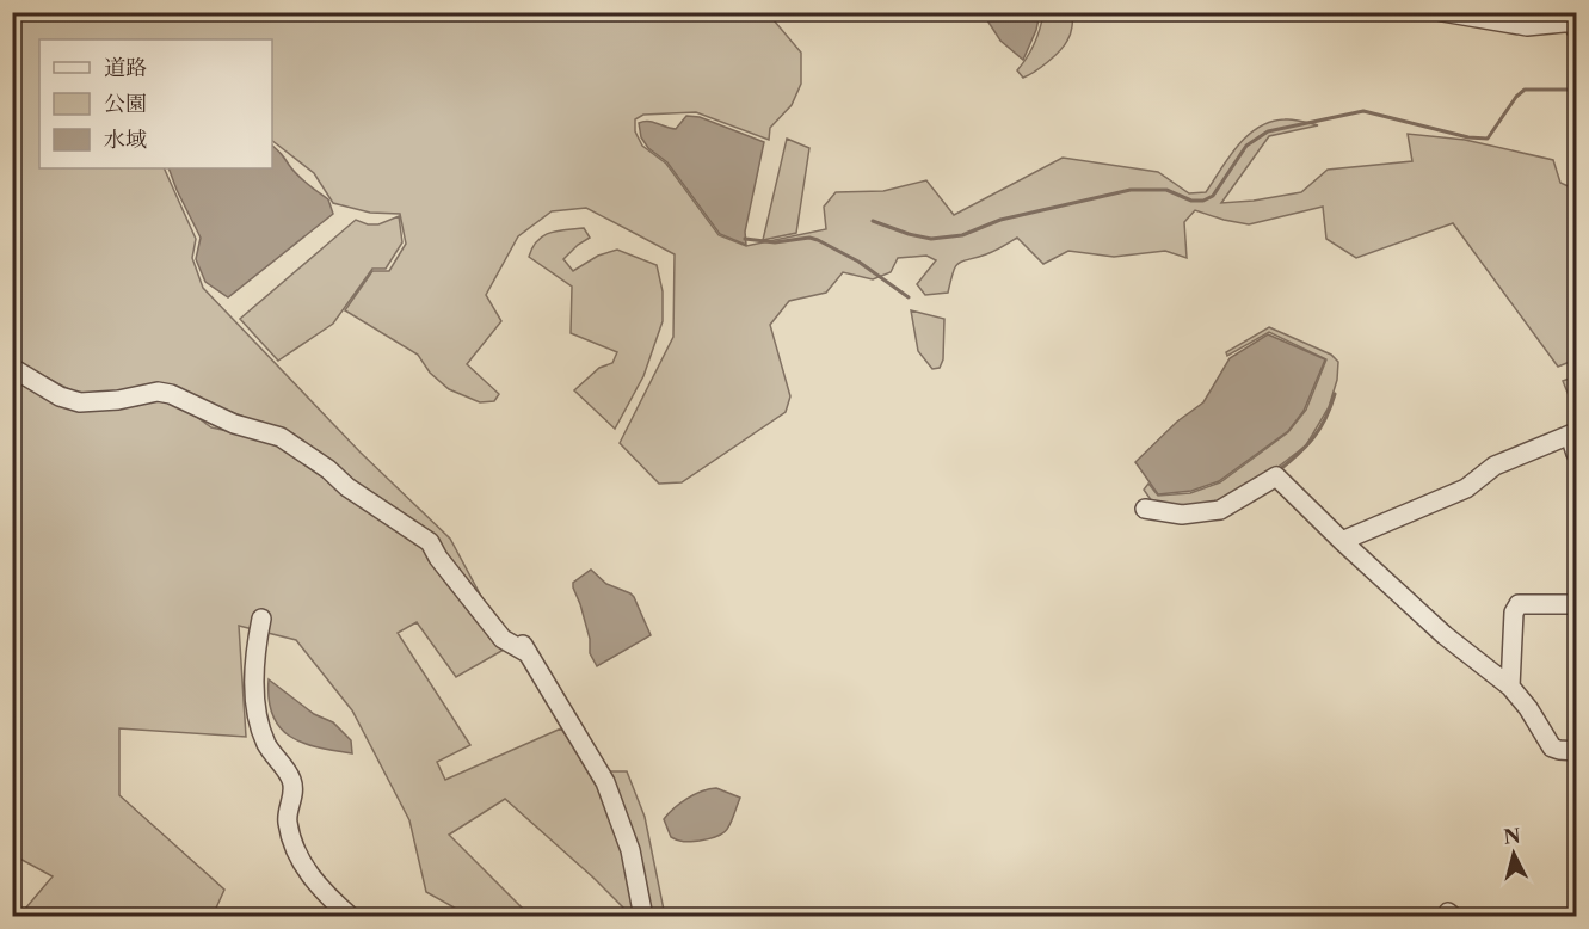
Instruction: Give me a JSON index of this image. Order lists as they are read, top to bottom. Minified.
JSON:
{"legend":["道路","公園","水域"],"north":"top"}
